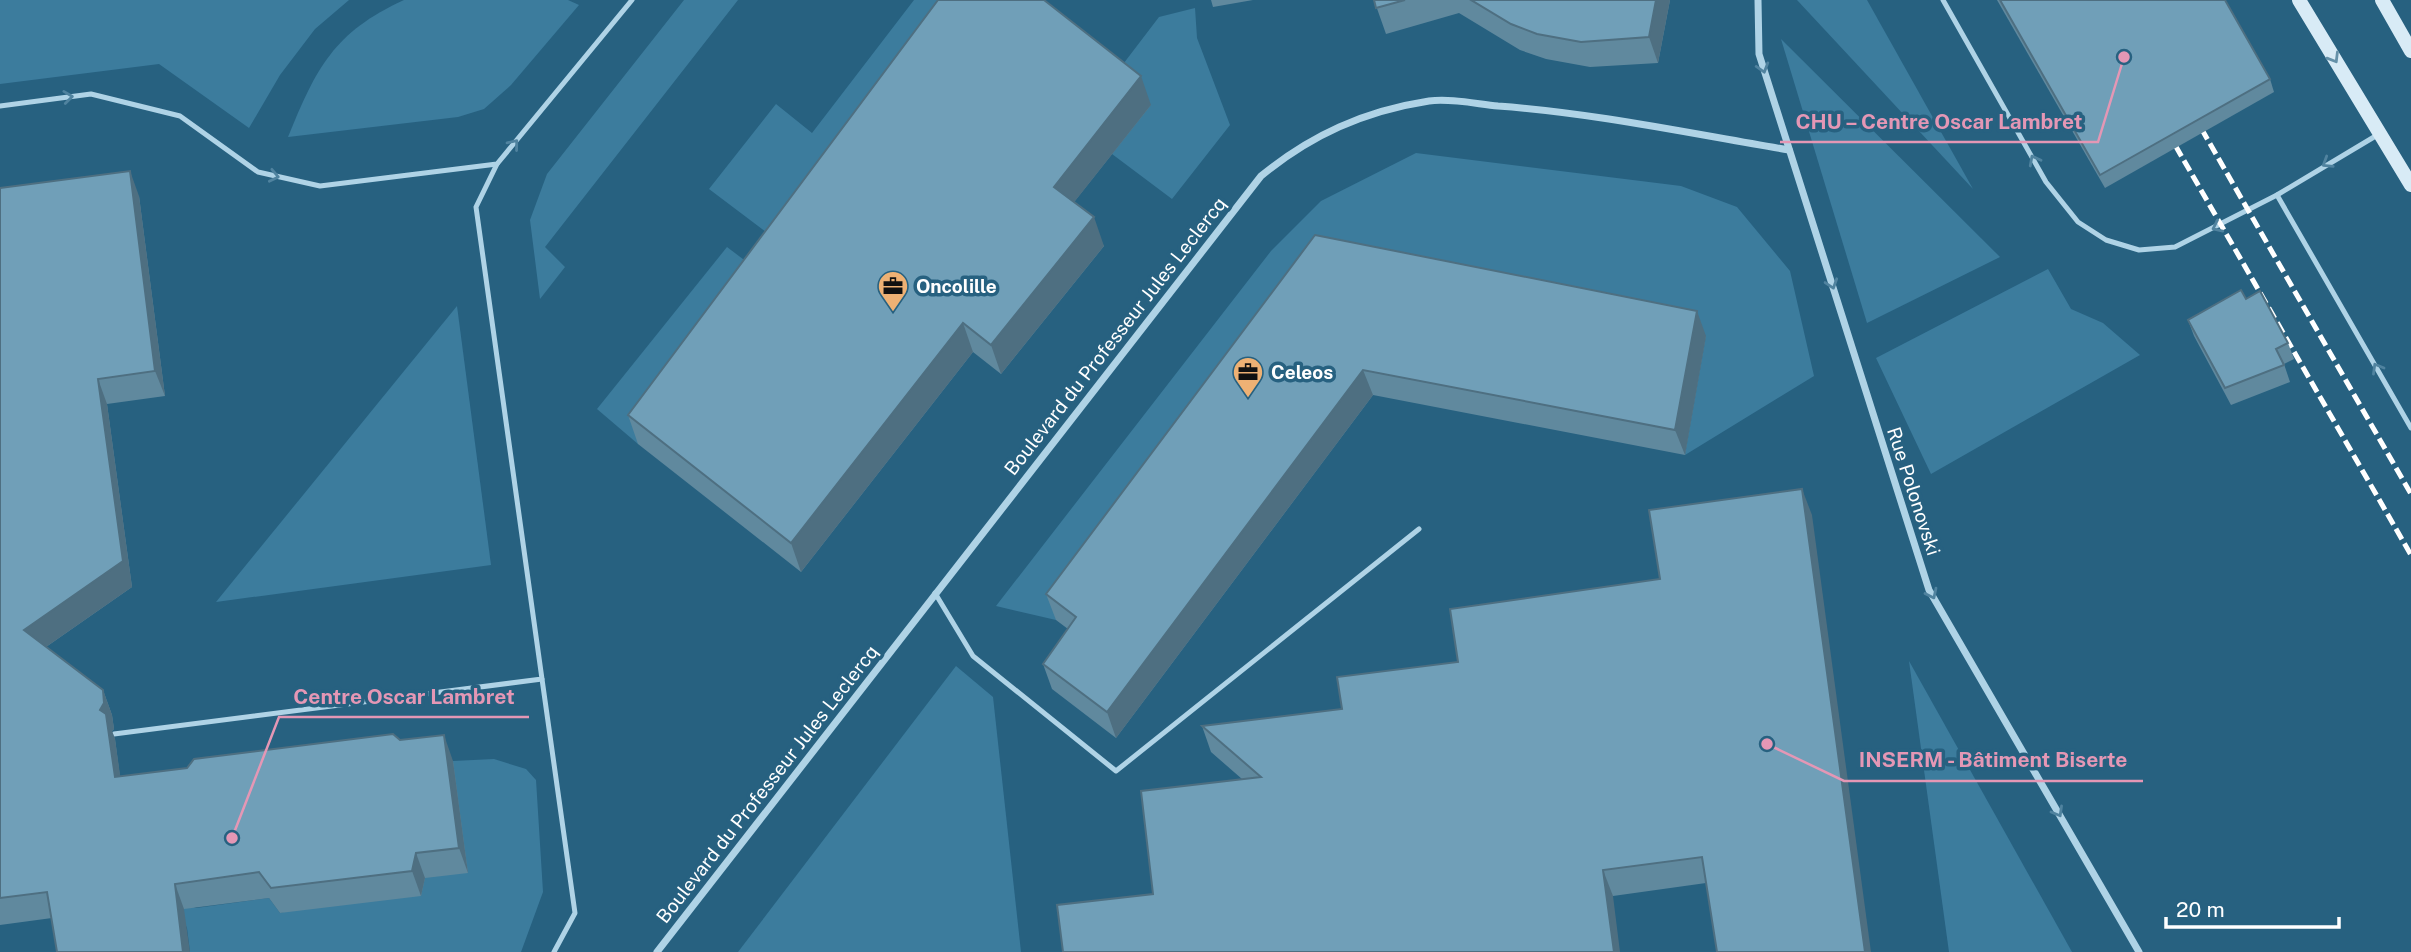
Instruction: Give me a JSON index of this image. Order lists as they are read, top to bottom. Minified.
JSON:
{"streets":{"street":["Boulevard du Professeur Jules Leclercq","Rue Polonovski"]},"crossings":[["Boulevard du Professeur Jules Leclercq","Rue Polonovski"]],"one_way":["Rue Polonovski"],"places":{"other":["CHU – Centre Oscar Lambret","INSERM - Bâtiment Biserte","Centre Oscar Lambret"],"office":["Oncolille","Celeos"]},"scale_bar":"20 m"}
